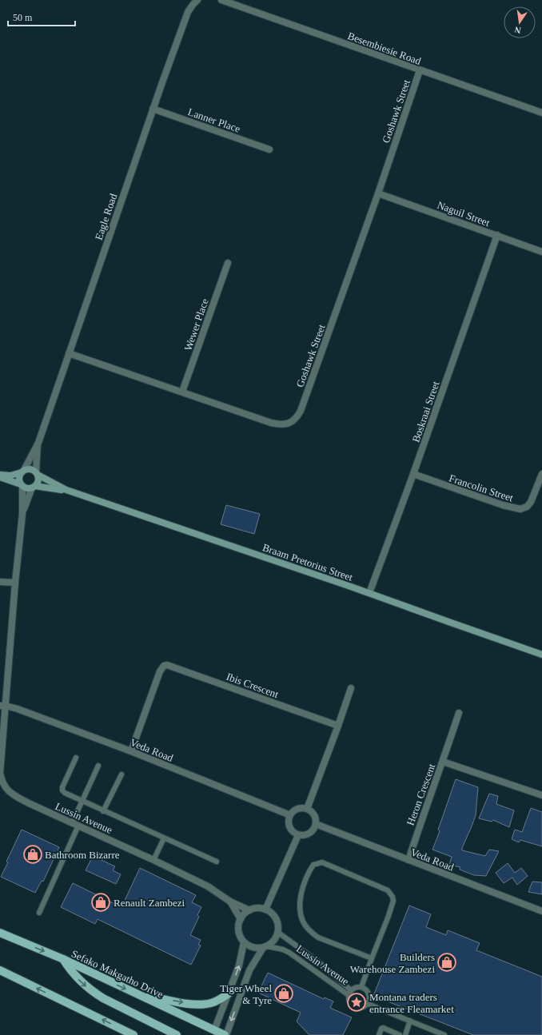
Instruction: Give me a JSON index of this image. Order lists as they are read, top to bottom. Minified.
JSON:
{"streets":{"main road":["Sefako Makgatho Drive"],"street":["Besembiesie Road","Goshawk Street","Lanner Place","Naguil Street","Eagle Road","Wewer Place","Boskraai Street","Francolin Street","Braam Pretorius Street","Ibis Crescent","Veda Road","Heron Crescent","Lussin Avenue"]},"crossings":[["Besembiesie Road","Goshawk Street"],["Goshawk Street","Naguil Street"],["Goshawk Street","Eagle Road"],["Goshawk Street","Wewer Place"],["Lanner Place","Eagle Road"],["Naguil Street","Boskraai Street"],["Eagle Road","Braam Pretorius Street"],["Boskraai Street","Francolin Street"],["Boskraai Street","Braam Pretorius Street"],["Ibis Crescent","Veda Road"],["Veda Road","Heron Crescent"],["Veda Road","Lussin Avenue"]],"places":{"shop":["Bathroom Bizarre","Renault Zambezi","Builders Warehouse Zambezi","Tiger Wheel & Tyre"],"place":["Montana traders entrance Fleamarket"]},"scale_bar":"50 m","north":"bottom"}
